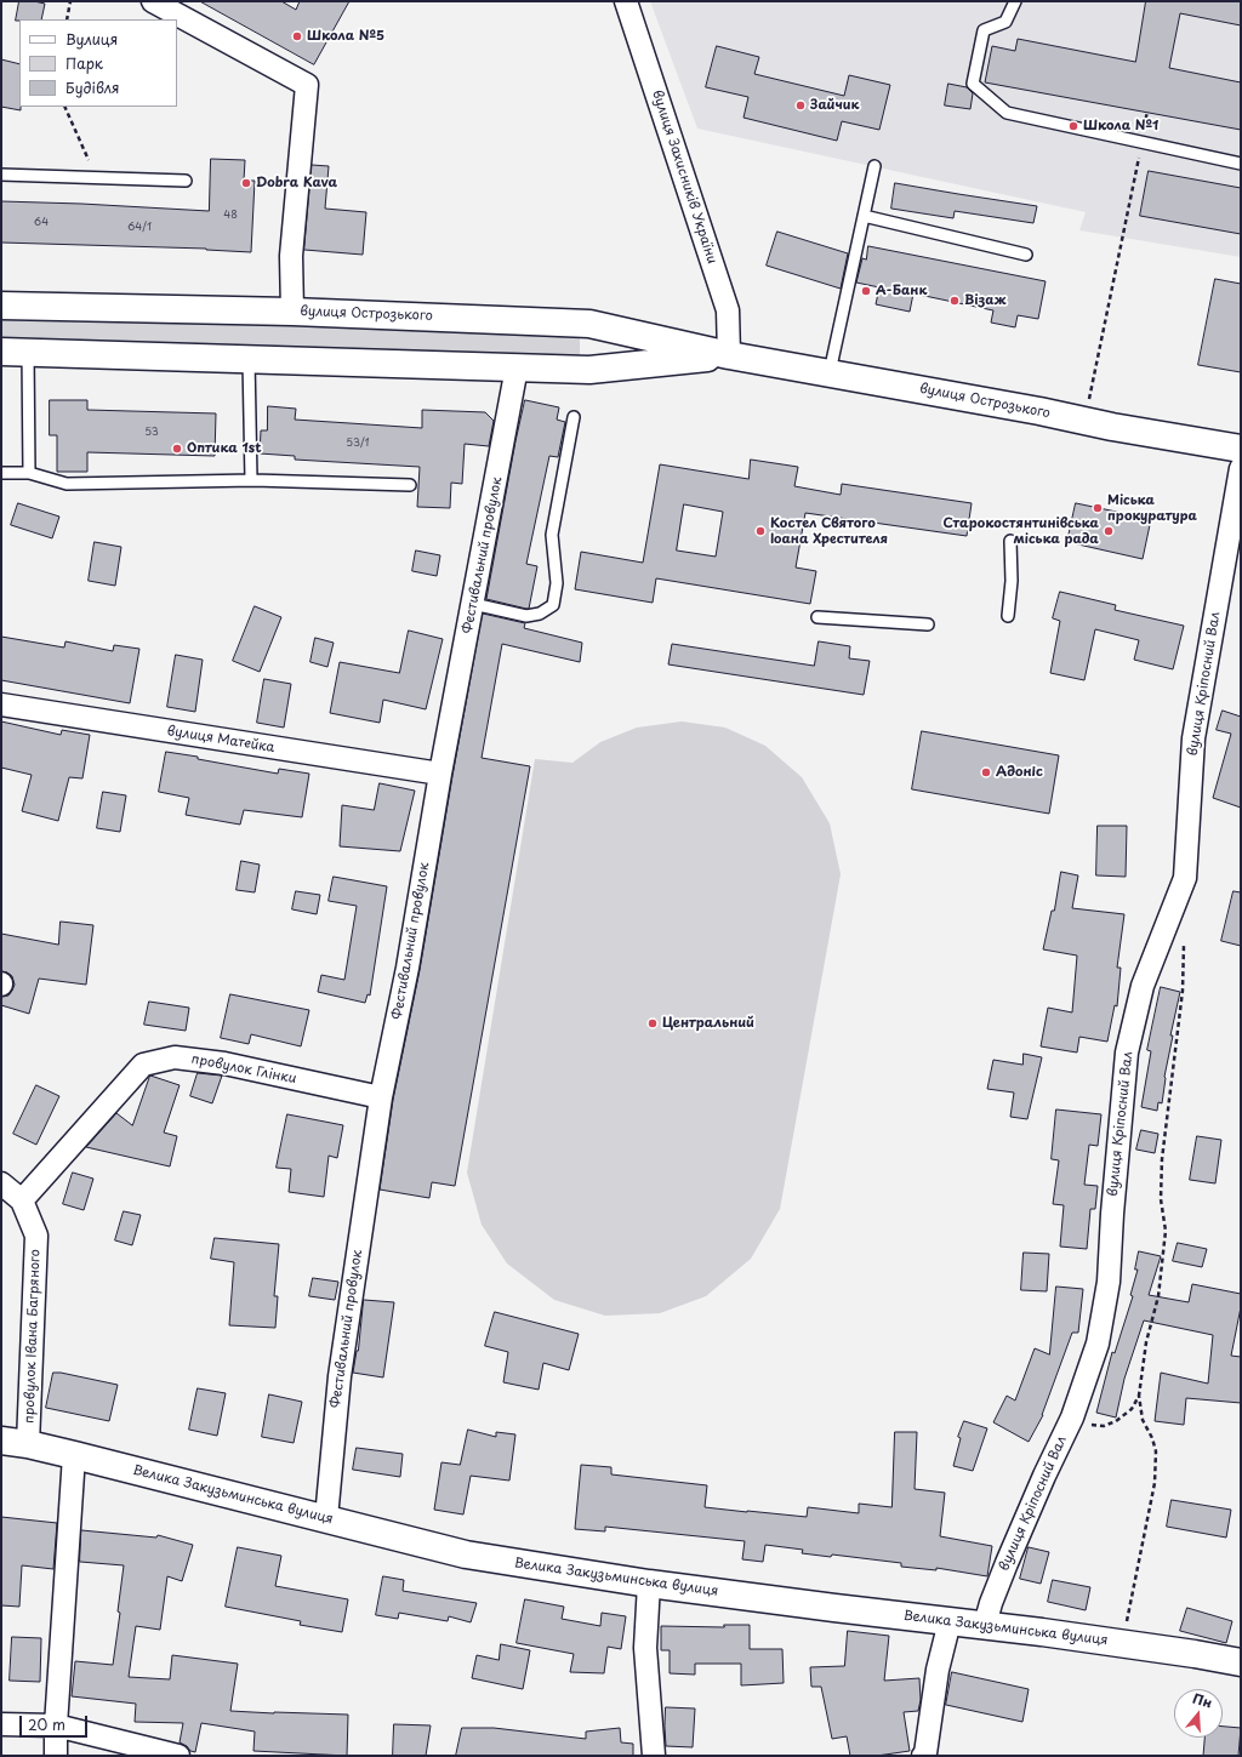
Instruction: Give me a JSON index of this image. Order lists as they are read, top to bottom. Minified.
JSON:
{"streets":{"main road":["вулиця Острозького","Велика Закузьминська вулиця"],"street":["вулиця Захисників України","Фестивальний провулок","вулиця Кріпосний Вал","вулиця Матейка","провулок Глінки","провулок Івана Багряного"]},"crossings":[["вулиця Захисників України","вулиця Острозького"],["вулиця Острозького","Фестивальний провулок"],["Фестивальний провулок","вулиця Матейка"],["Фестивальний провулок","провулок Глінки"],["Фестивальний провулок","Велика Закузьминська вулиця"],["вулиця Кріпосний Вал","Велика Закузьминська вулиця"],["провулок Глінки","провулок Івана Багряного"],["провулок Івана Багряного","Велика Закузьминська вулиця"]],"places":["Школа №5","Зайчик","Школа №1","Dobra Kava","А-Банк","Візаж","Оптика 1st","Міська прокуратура","Костел Святого Іоана Хрестителя","Старокостянтинівська міська рада","Адоніс","Центральний"],"house_numbers":["48","64","64/1","53","53/1"],"legend":["Вулиця","Парк","Будівля"],"scale_bar":"20 m","north":"top"}
